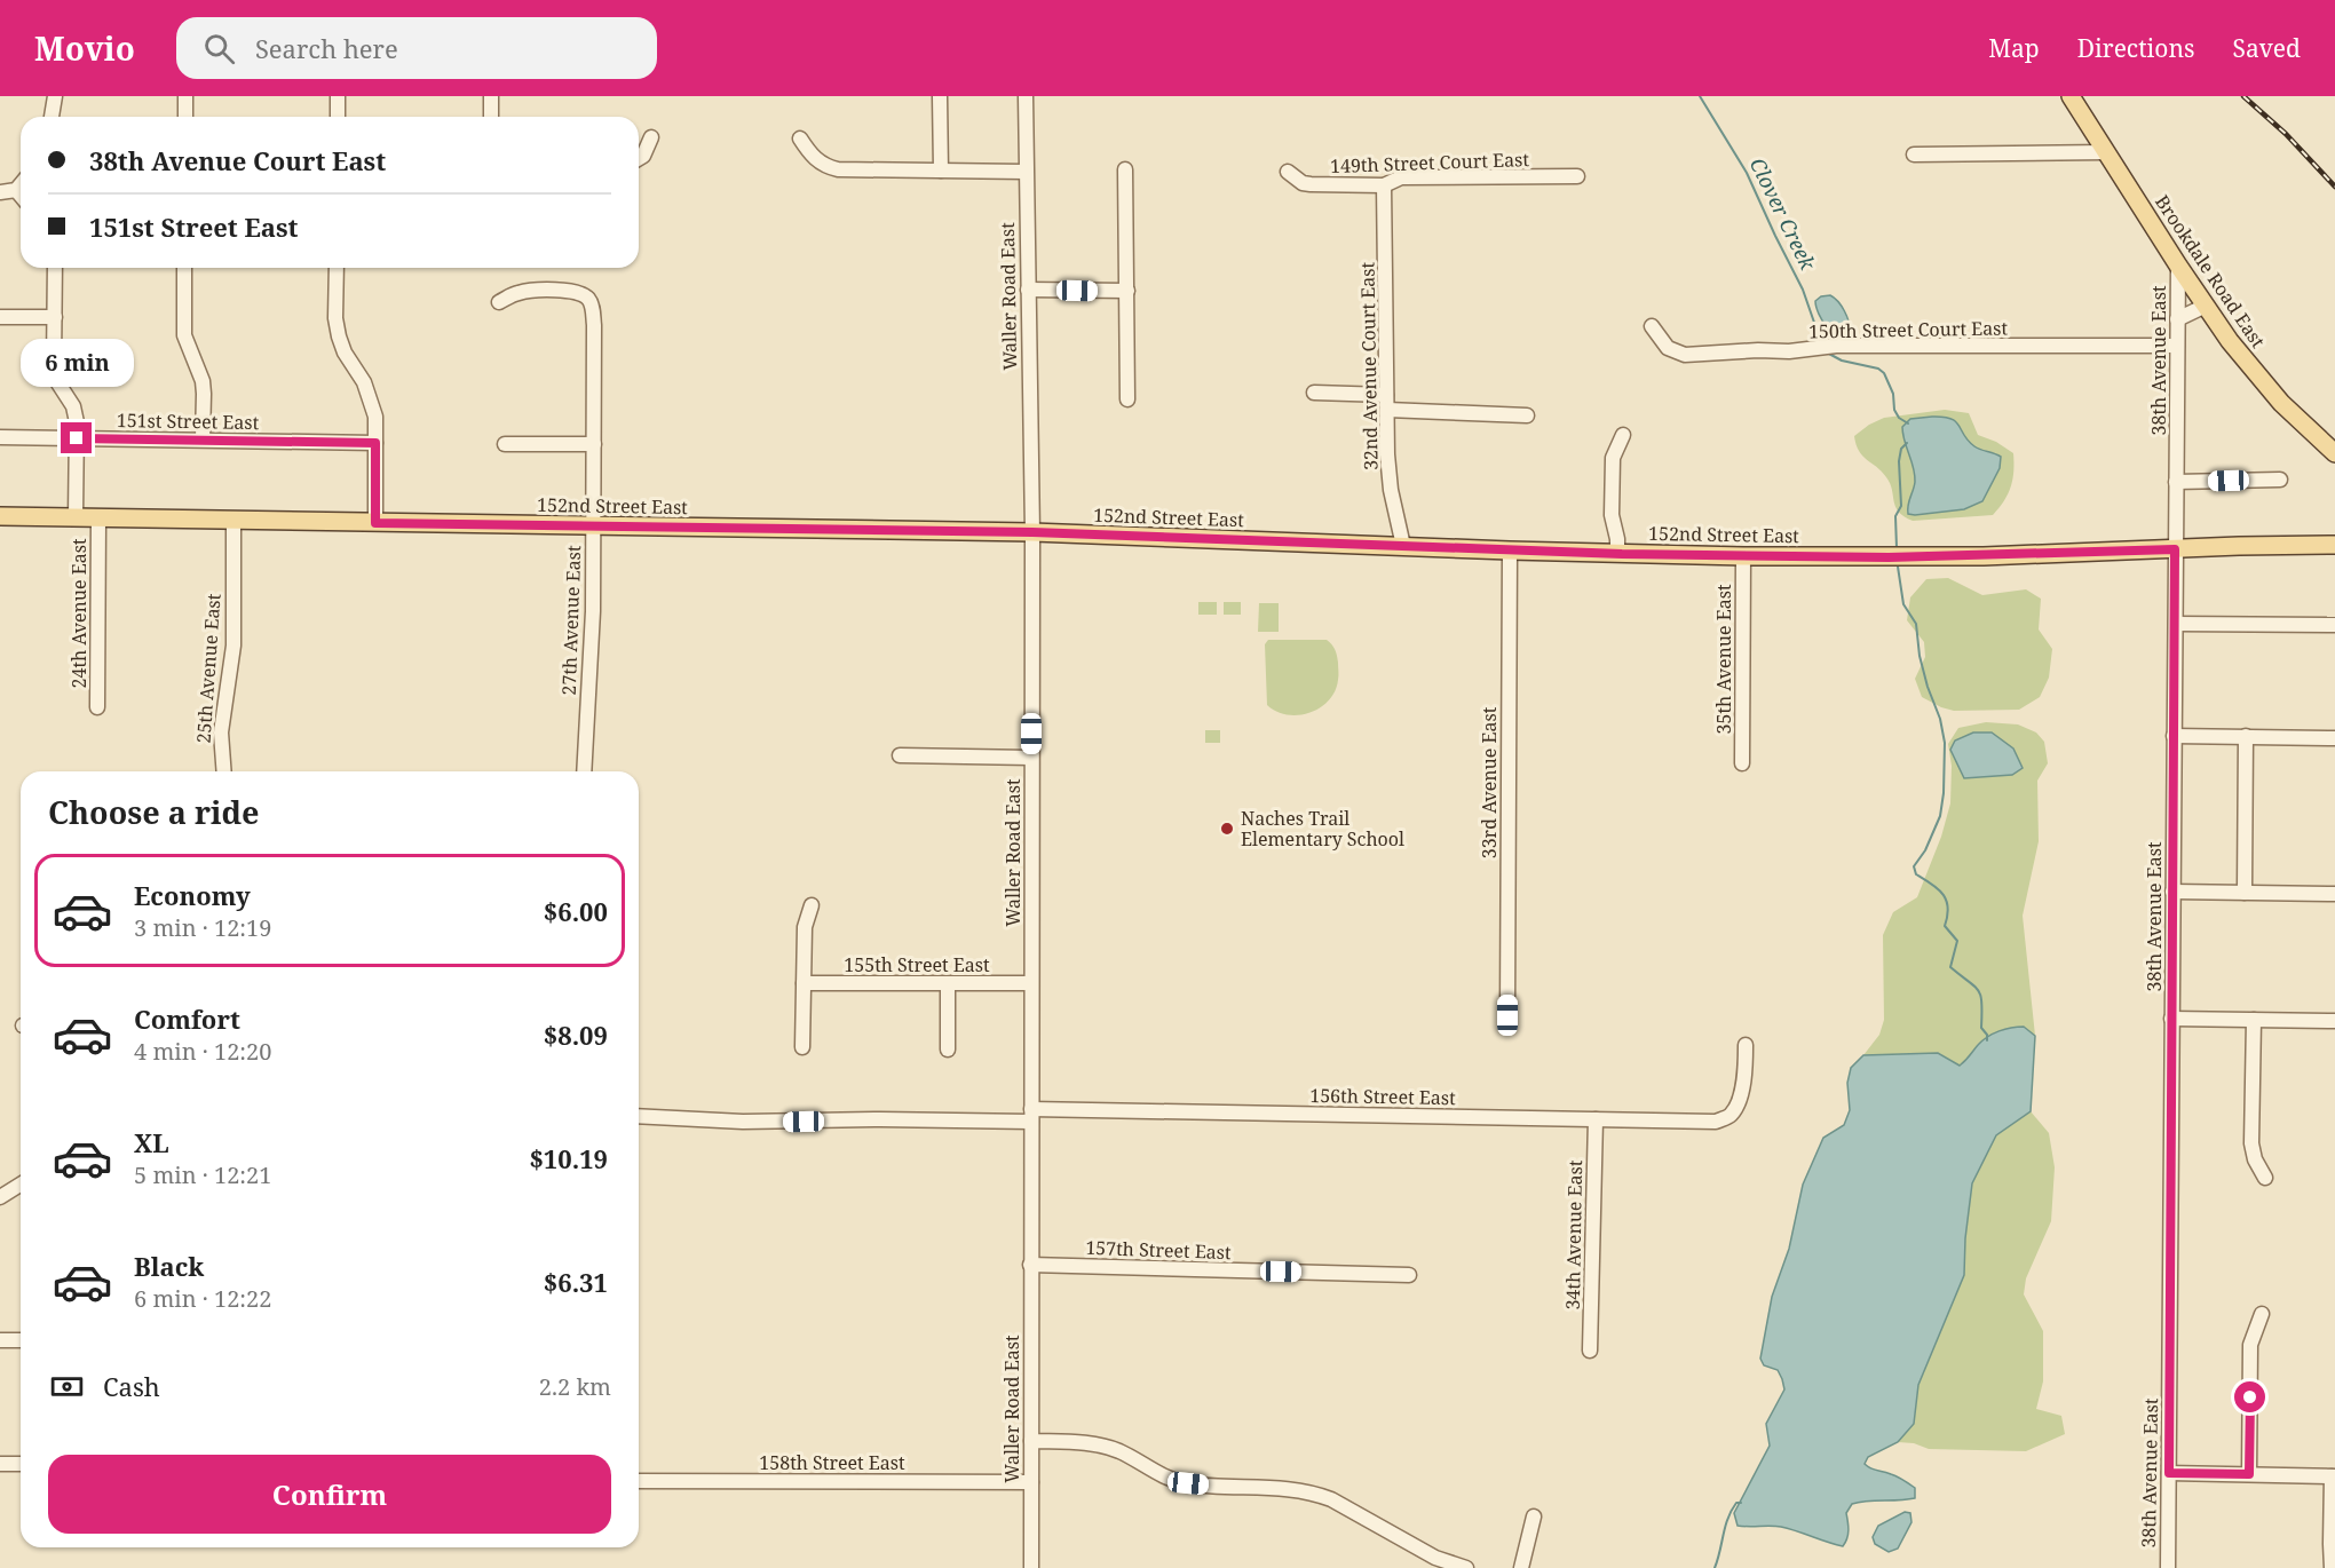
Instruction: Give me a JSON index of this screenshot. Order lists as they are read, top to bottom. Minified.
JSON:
{"streets":{"main road":["Brookdale Road East","152nd Street East"],"street":["149th Street Court East","Waller Road East","150th Street Court East","38th Avenue East","32nd Avenue Court East","151st Street East","24th Avenue East","27th Avenue East","35th Avenue East","25th Avenue East","33rd Avenue East","155th Street East","156th Street East","34th Avenue East","157th Street East","158th Street East"]},"crossings":[["149th Street Court East","32nd Avenue Court East"],["Brookdale Road East","38th Avenue East"],["Waller Road East","152nd Street East"],["Waller Road East","155th Street East"],["Waller Road East","156th Street East"],["Waller Road East","157th Street East"],["Waller Road East","158th Street East"],["150th Street Court East","38th Avenue East"],["38th Avenue East","152nd Street East"],["32nd Avenue Court East","152nd Street East"],["151st Street East","24th Avenue East"],["152nd Street East","24th Avenue East"],["152nd Street East","27th Avenue East"],["152nd Street East","35th Avenue East"],["152nd Street East","25th Avenue East"],["152nd Street East","33rd Avenue East"],["156th Street East","34th Avenue East"]],"water":["Clover Creek"],"places":["Naches Trail Elementary School"],"page":{"header":"Movio","search":"Search here","nav":["Map","Directions","Saved"],"banner":["38th Avenue Court East","151st Street East"],"bubble":"6 min","heading":"Choose a ride","list":[{"name":"Economy","note":"3 min · 12:19","value":"$6.00"},{"name":"Comfort","note":"4 min · 12:20","value":"$8.09"},{"name":"XL","note":"5 min · 12:21","value":"$10.19"},{"name":"Black","note":"6 min · 12:22","value":"$6.31"}],"pay":["Cash","2.2 km"],"buttons":"Confirm"}}
